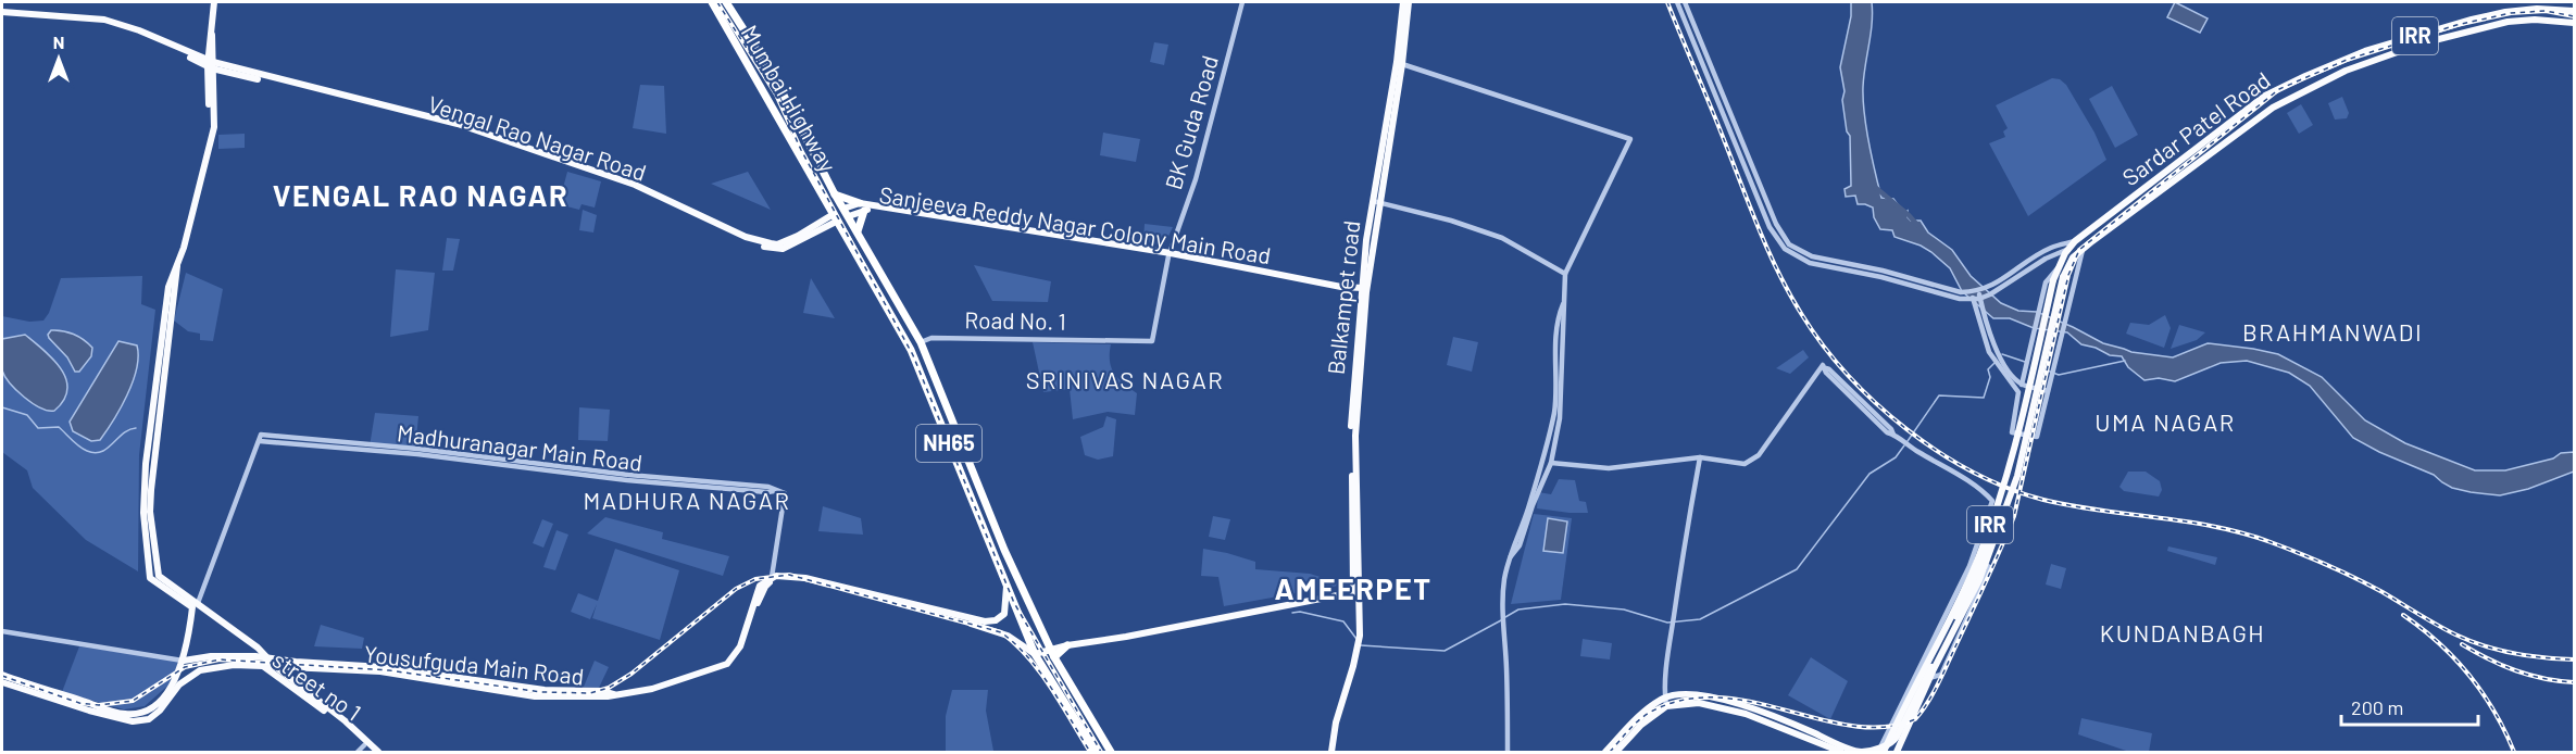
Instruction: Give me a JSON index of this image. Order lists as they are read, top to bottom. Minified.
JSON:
{"streets":{"highway":["Mumbai Highway","NH65"],"main road":["IRR","Sardar Patel Road","Vengal Rao Nagar Road","Sanjeeva Reddy Nagar Colony Main Road","Balkampet road","Yousufguda Main Road","street no 1"],"street":["BK Guda Road","Road No. 1","Madhuranagar Main Road"]},"crossings":[["IRR","Sardar Patel Road"],["Mumbai Highway","Vengal Rao Nagar Road"],["Mumbai Highway","NH65"],["BK Guda Road","Sanjeeva Reddy Nagar Colony Main Road"],["BK Guda Road","Road No. 1"],["Vengal Rao Nagar Road","NH65"],["Sanjeeva Reddy Nagar Colony Main Road","NH65"],["Road No. 1","NH65"],["NH65","Yousufguda Main Road"],["Madhuranagar Main Road","Yousufguda Main Road"],["Madhuranagar Main Road","street no 1"],["Yousufguda Main Road","street no 1"]],"districts":["VENGAL RAO NAGAR","BRAHMANWADI","SRINIVAS NAGAR","UMA NAGAR","MADHURA NAGAR","AMEERPET","KUNDANBAGH"],"scale_bar":"200 m","north":"top"}
